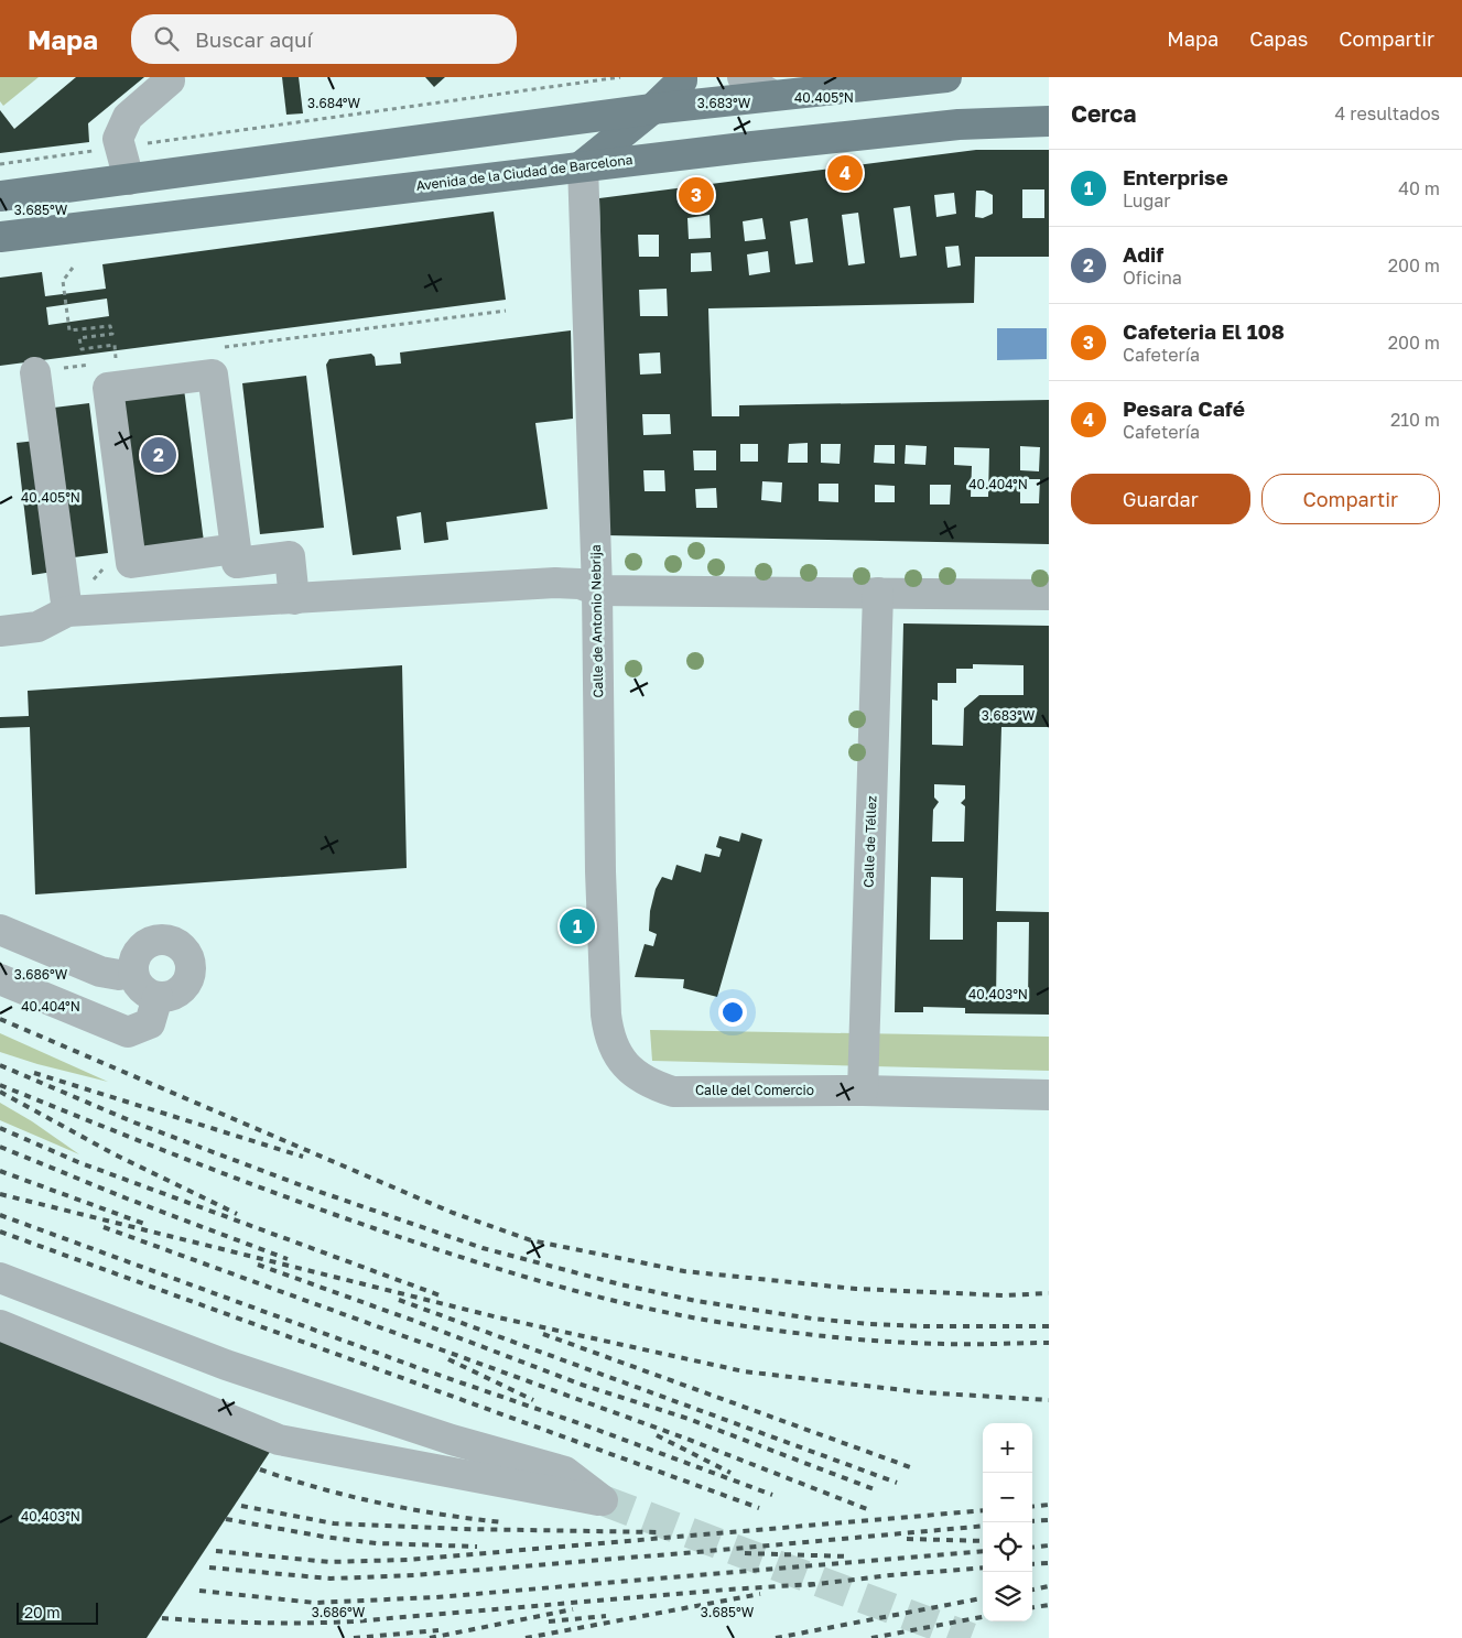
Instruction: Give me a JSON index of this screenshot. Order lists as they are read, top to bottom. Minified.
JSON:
{"streets":{"main road":["Avenida de la Ciudad de Barcelona"],"street":["Calle de Antonio Nebrija","Calle de Téllez","Calle del Comercio"]},"crossings":[["Avenida de la Ciudad de Barcelona","Calle de Antonio Nebrija"],["Calle de Antonio Nebrija","Calle del Comercio"],["Calle de Téllez","Calle del Comercio"]],"scale_bar":"20 m","page":{"header":"Mapa","search":"Buscar aquí","nav":["Mapa","Capas","Compartir"],"heading":["Cerca","4 resultados"],"list":[{"mark":"1","name":"Enterprise","note":"Lugar","value":"40 m"},{"mark":"2","name":"Adif","note":"Oficina","value":"200 m"},{"mark":"3","name":"Cafeteria El 108","note":"Cafetería","value":"200 m"},{"mark":"4","name":"Pesara Café","note":"Cafetería","value":"210 m"}],"pins":["4","3","2","1"],"buttons":["Guardar","Compartir"],"map_buttons":["+","−"],"scale":"20 m"},"coordinates":["40.405°N","3.684°W","3.683°W","3.685°W","40.404°N","3.686°W","40.403°N"]}
